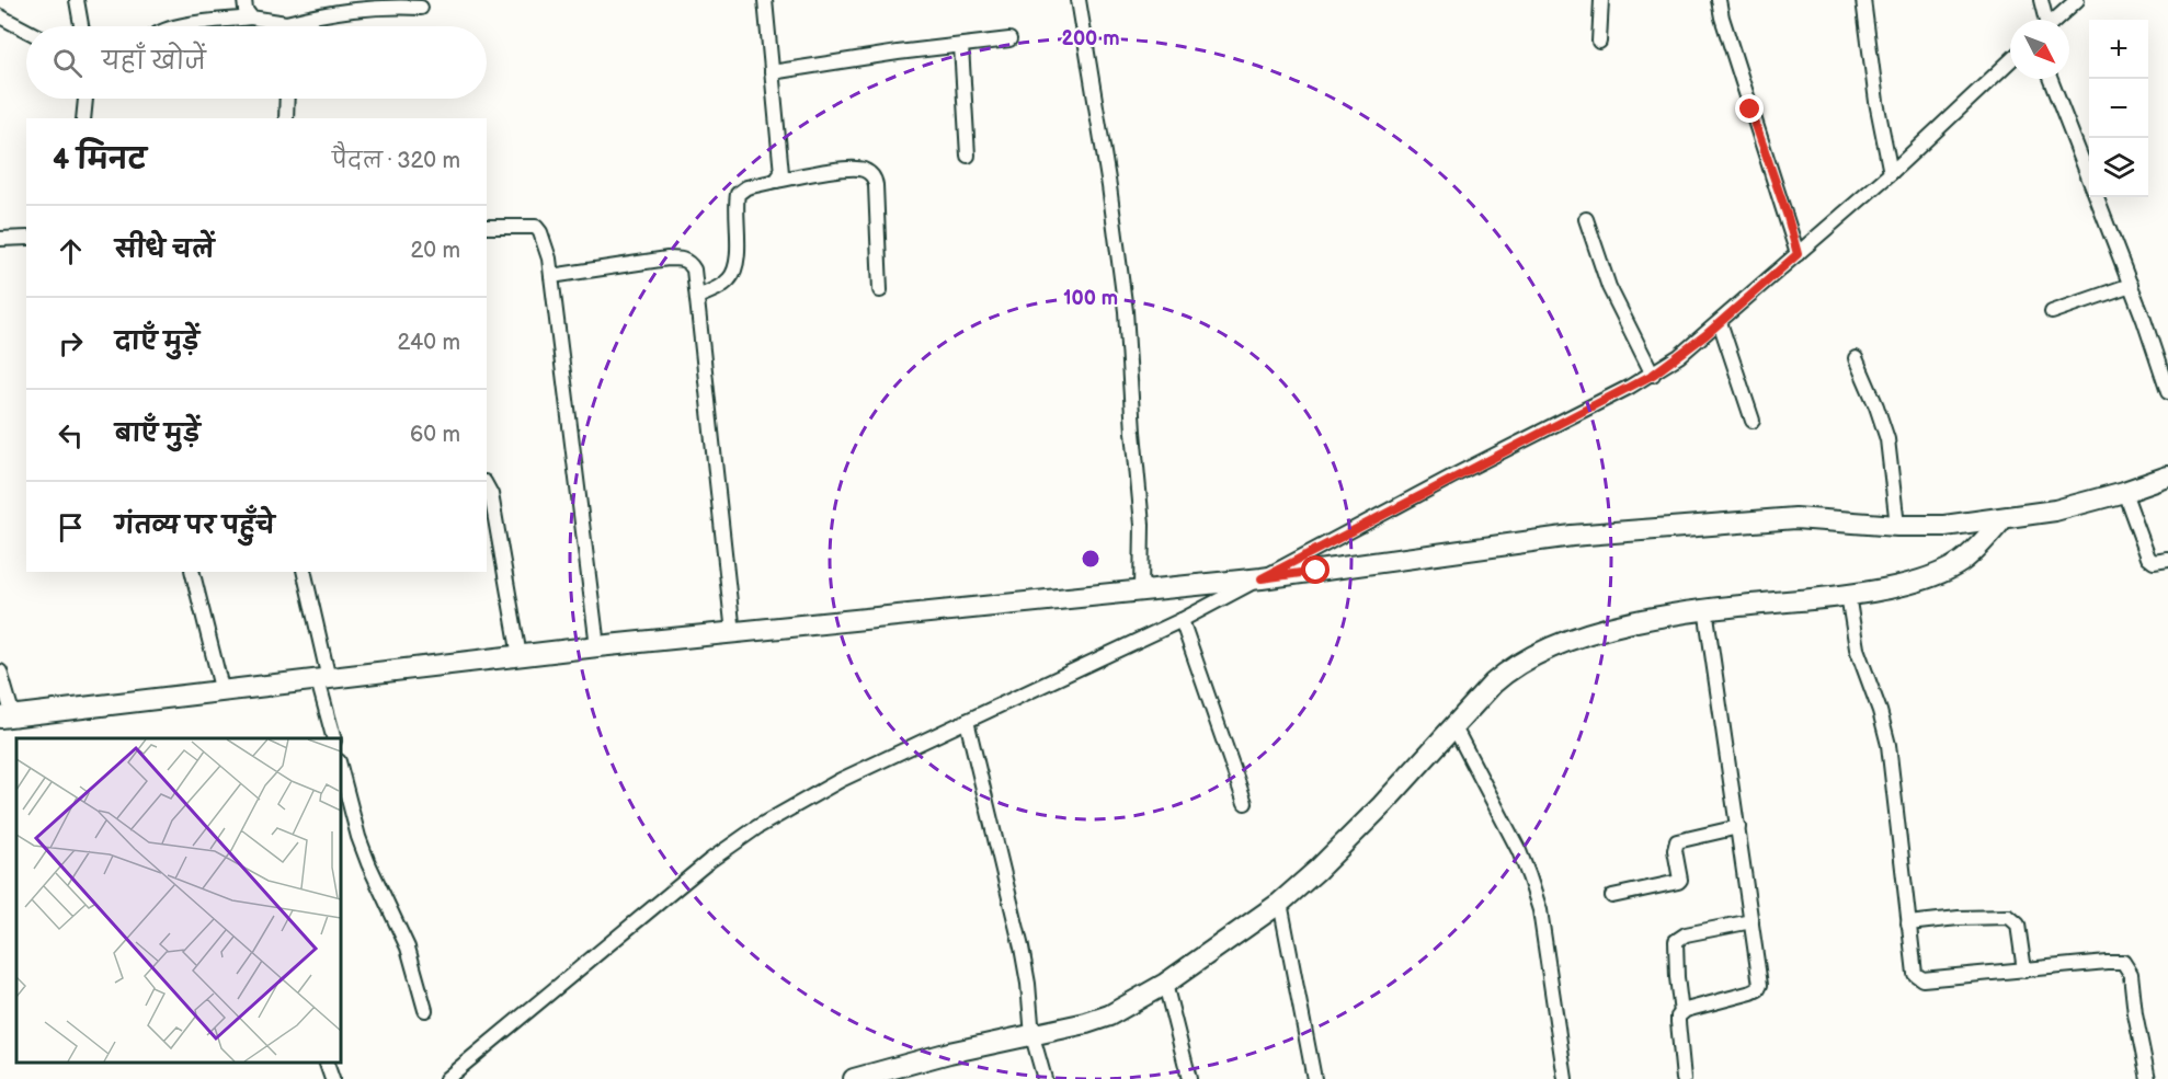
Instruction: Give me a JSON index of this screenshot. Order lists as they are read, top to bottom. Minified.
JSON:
{"north":"bottom right","page":{"map_buttons":["+","−"],"search":"यहाँ खोजें","heading":["4 मिनट","पैदल · 320 m"],"list":[["सीधे चलें","20 m"],["दाएँ मुड़ें","240 m"],["बाएँ मुड़ें","60 m"],"गंतव्य पर पहुँचे"]},"rings":["200 m","100 m"]}
